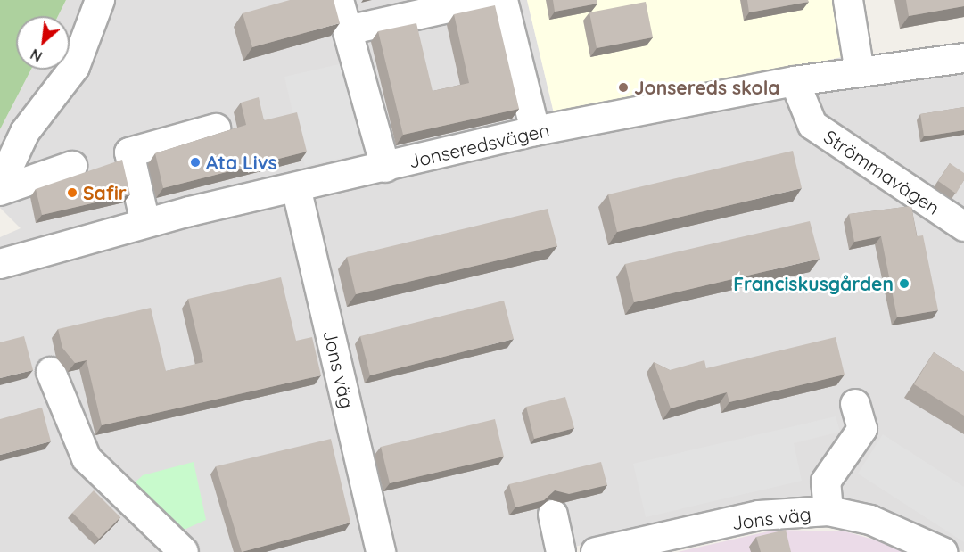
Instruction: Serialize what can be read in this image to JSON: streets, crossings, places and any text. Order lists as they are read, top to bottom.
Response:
{
  "streets": {
    "street": ["Jonseredsvägen", "Strömmavägen", "Jons väg"]
  },
  "crossings": [
    ["Jonseredsvägen", "Strömmavägen"],
    ["Jonseredsvägen", "Jons väg"]
  ],
  "places": [
    "Jonsereds skola",
    "Ata Livs",
    "Safir",
    "Franciskusgården"
  ],
  "north": "bottom left"
}
